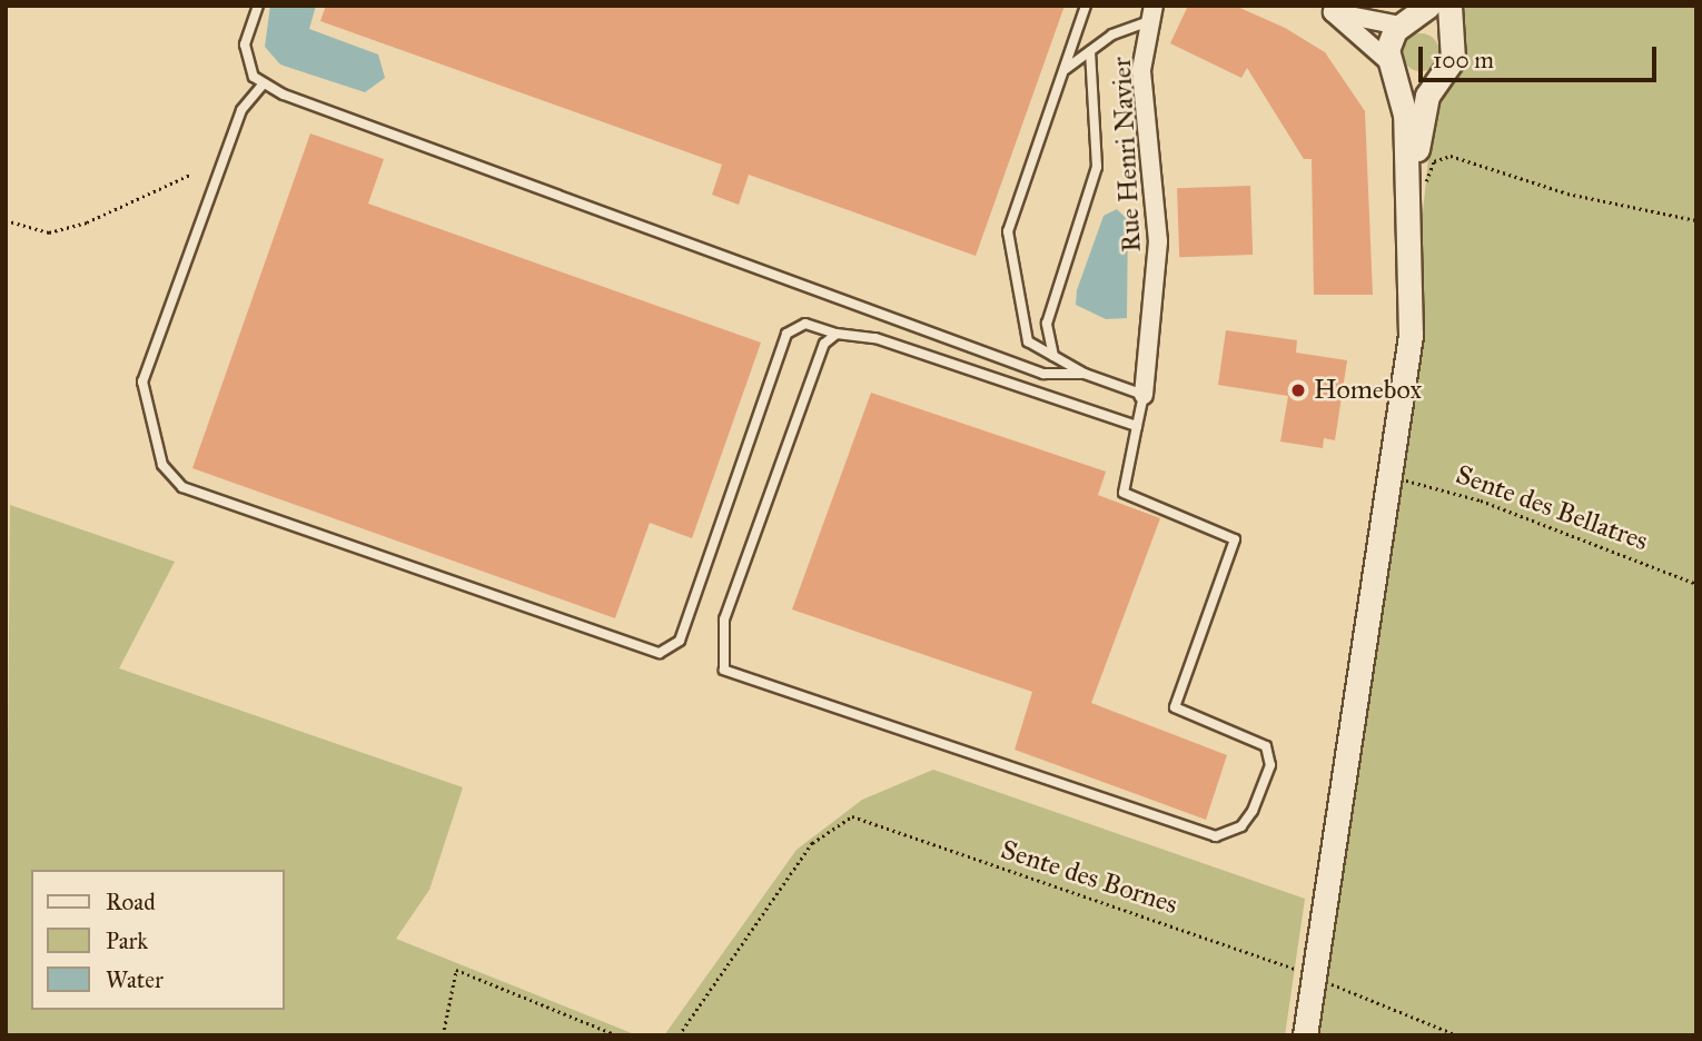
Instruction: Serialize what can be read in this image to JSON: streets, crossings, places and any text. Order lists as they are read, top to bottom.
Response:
{
  "streets": {
    "street": ["Rue Henri Navier"],
    "path": ["Sente des Bellatres", "Sente des Bornes"]
  },
  "places": ["Homebox"],
  "legend": ["Road", "Park", "Water"],
  "scale_bar": "100 m"
}
